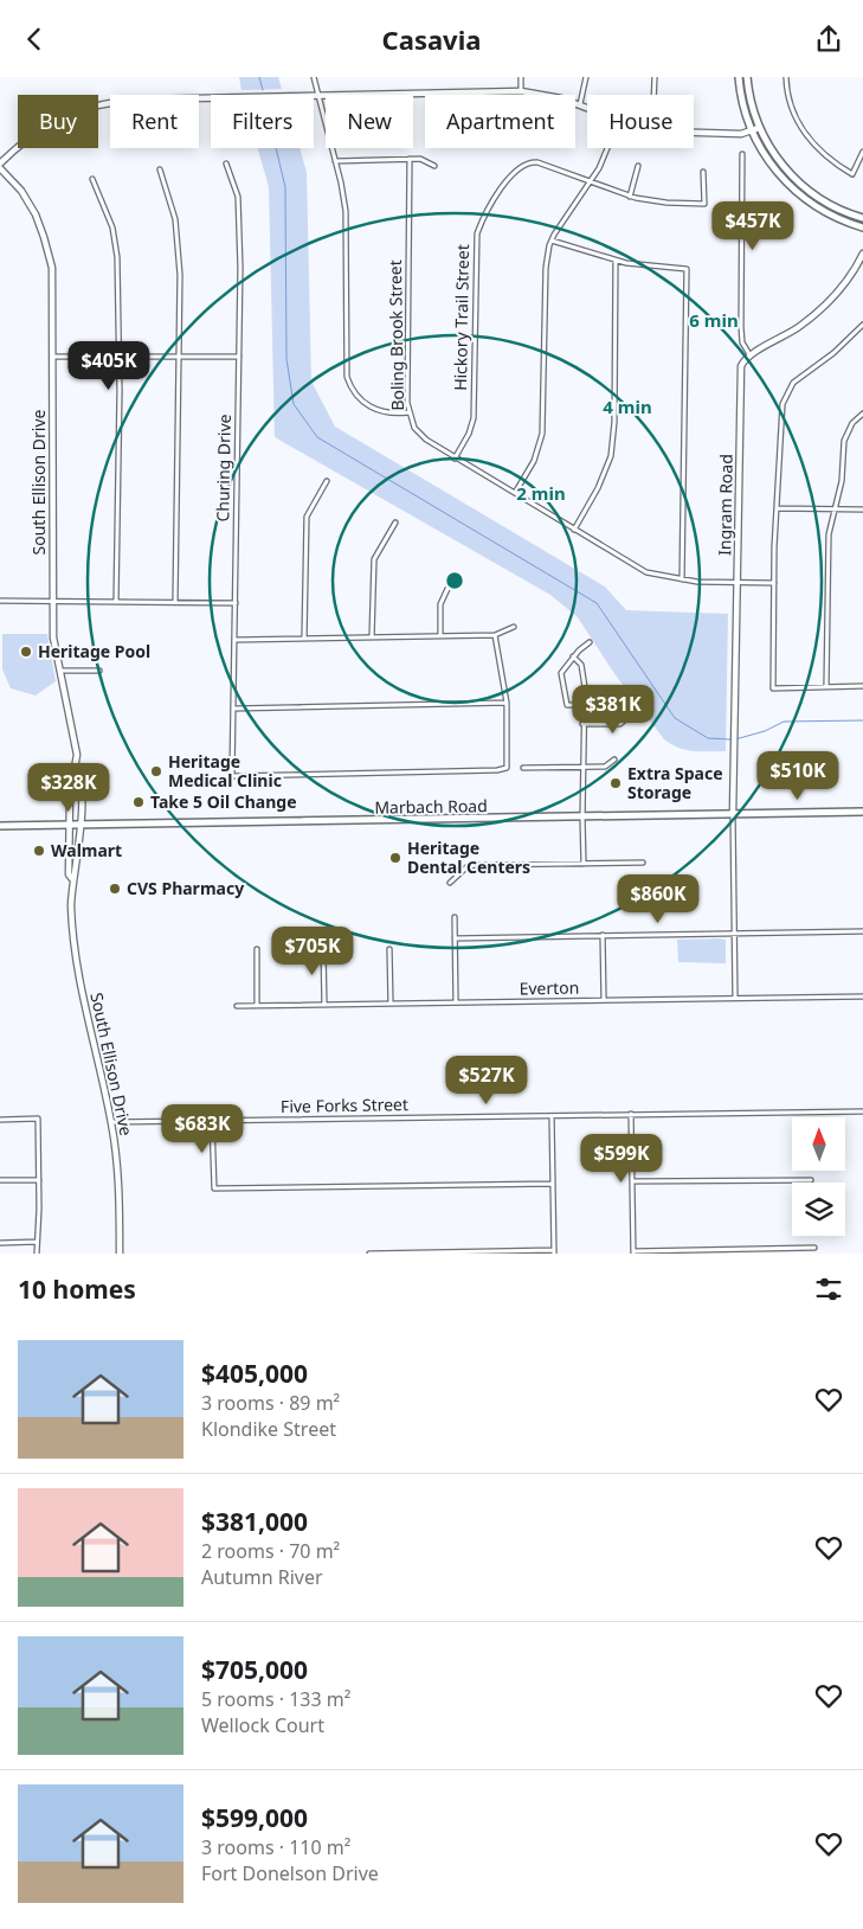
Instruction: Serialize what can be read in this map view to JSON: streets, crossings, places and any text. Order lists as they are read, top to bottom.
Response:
{
  "streets": {
    "main road": ["Marbach Road"],
    "street": [
      "Hickory Trail Street",
      "Boling Brook Street",
      "Churing Drive",
      "South Ellison Drive",
      "Ingram Road",
      "Everton",
      "Five Forks Street"
    ]
  },
  "crossings": [
    ["Hickory Trail Street", "Boling Brook Street"],
    ["Boling Brook Street", "Ingram Road"],
    ["South Ellison Drive", "Marbach Road"],
    ["South Ellison Drive", "Five Forks Street"],
    ["Ingram Road", "Marbach Road"]
  ],
  "places": [
    "Heritage Pool",
    "Heritage Medical Clinic",
    "Extra Space Storage",
    "Take 5 Oil Change",
    "Walmart",
    "Heritage Dental Centers",
    "CVS Pharmacy"
  ],
  "north": "top",
  "page": {
    "header": "Casavia",
    "chip": [
      "Buy",
      "Rent",
      "Filters",
      "New",
      "Apartment",
      "House"
    ],
    "price": [
      "$457K",
      "$405K",
      "$381K",
      "$510K",
      "$328K",
      "$860K",
      "$705K",
      "$527K",
      "$683K",
      "$599K"
    ],
    "heading": "10 homes",
    "list": [
      {
        "name": "$405,000",
        "note": "3 rooms · 89 m² · Klondike Street"
      },
      {
        "name": "$381,000",
        "note": "2 rooms · 70 m² · Autumn River"
      },
      {
        "name": "$705,000",
        "note": "5 rooms · 133 m² · Wellock Court"
      },
      {
        "name": "$599,000",
        "note": "3 rooms · 110 m² · Fort Donelson Drive"
      }
    ]
  },
  "rings": ["6 min", "4 min", "2 min"]
}
